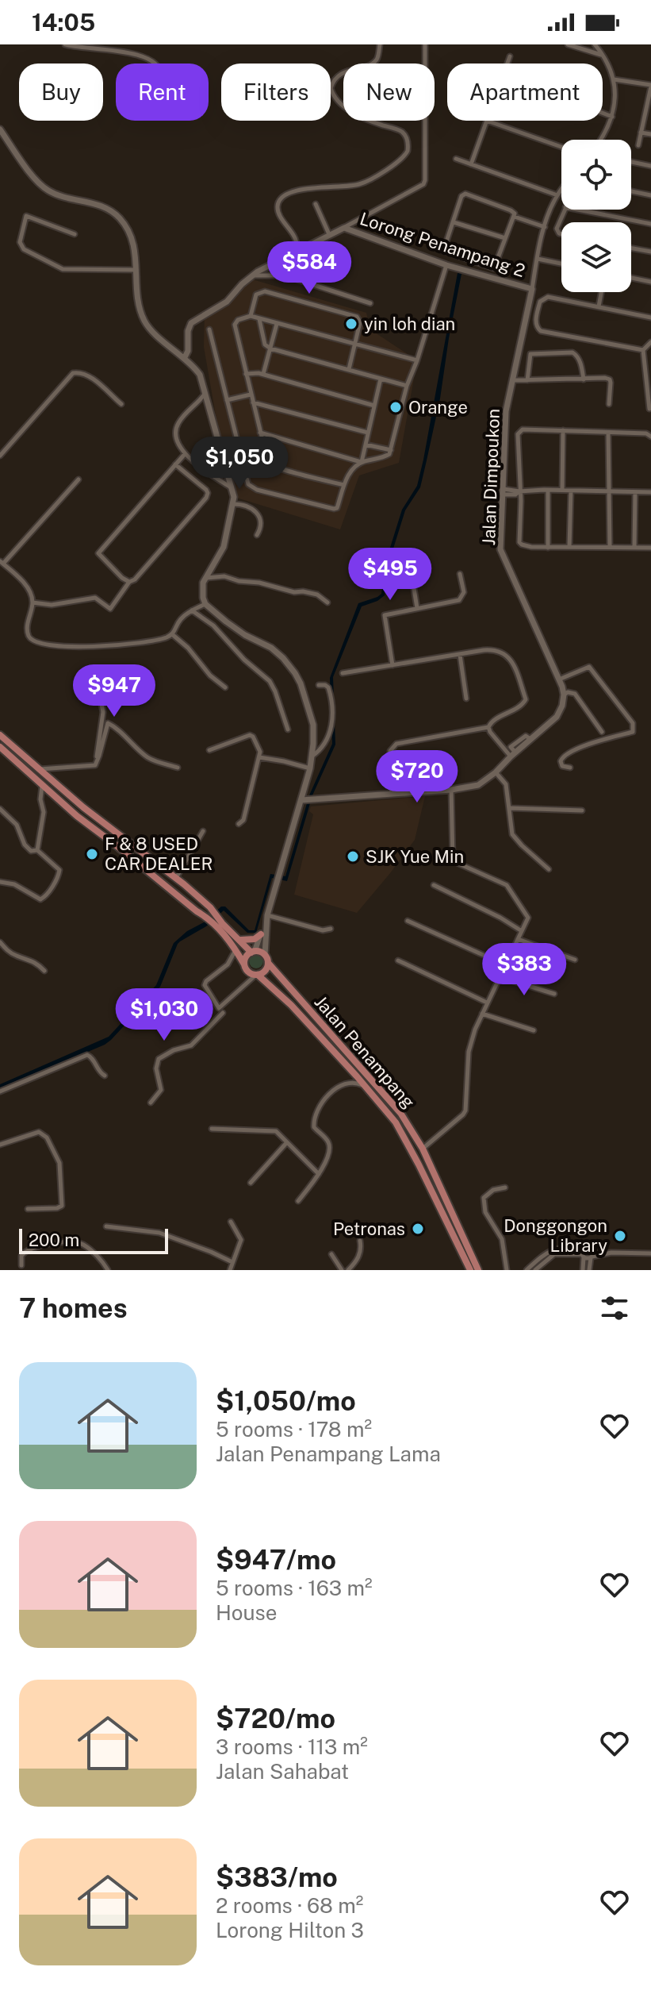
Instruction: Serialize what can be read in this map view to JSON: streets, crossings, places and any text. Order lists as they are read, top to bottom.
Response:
{
  "streets": {
    "main road": ["Jalan Penampang"],
    "street": ["Lorong Penampang 2", "Jalan Dimpoukon"]
  },
  "crossings": [
    ["Lorong Penampang 2", "Jalan Dimpoukon"]
  ],
  "places": [
    "yin loh dian",
    "Orange",
    "F & 8 USED CAR DEALER",
    "SJK Yue Min",
    "Petronas",
    "Donggongon Library"
  ],
  "scale_bar": "200 m",
  "page": {
    "status": "14:05",
    "chip": [
      "Buy",
      "Rent",
      "Filters",
      "New",
      "Apartment"
    ],
    "price": [
      "$584",
      "$1,050",
      "$495",
      "$947",
      "$720",
      "$383",
      "$1,030"
    ],
    "scale": "200 m",
    "heading": "7 homes",
    "list": [
      {
        "name": "$1,050/mo",
        "note": "5 rooms · 178 m² · Jalan Penampang Lama"
      },
      {
        "name": "$947/mo",
        "note": "5 rooms · 163 m² · House"
      },
      {
        "name": "$720/mo",
        "note": "3 rooms · 113 m² · Jalan Sahabat"
      },
      {
        "name": "$383/mo",
        "note": "2 rooms · 68 m² · Lorong Hilton 3"
      }
    ]
  }
}
